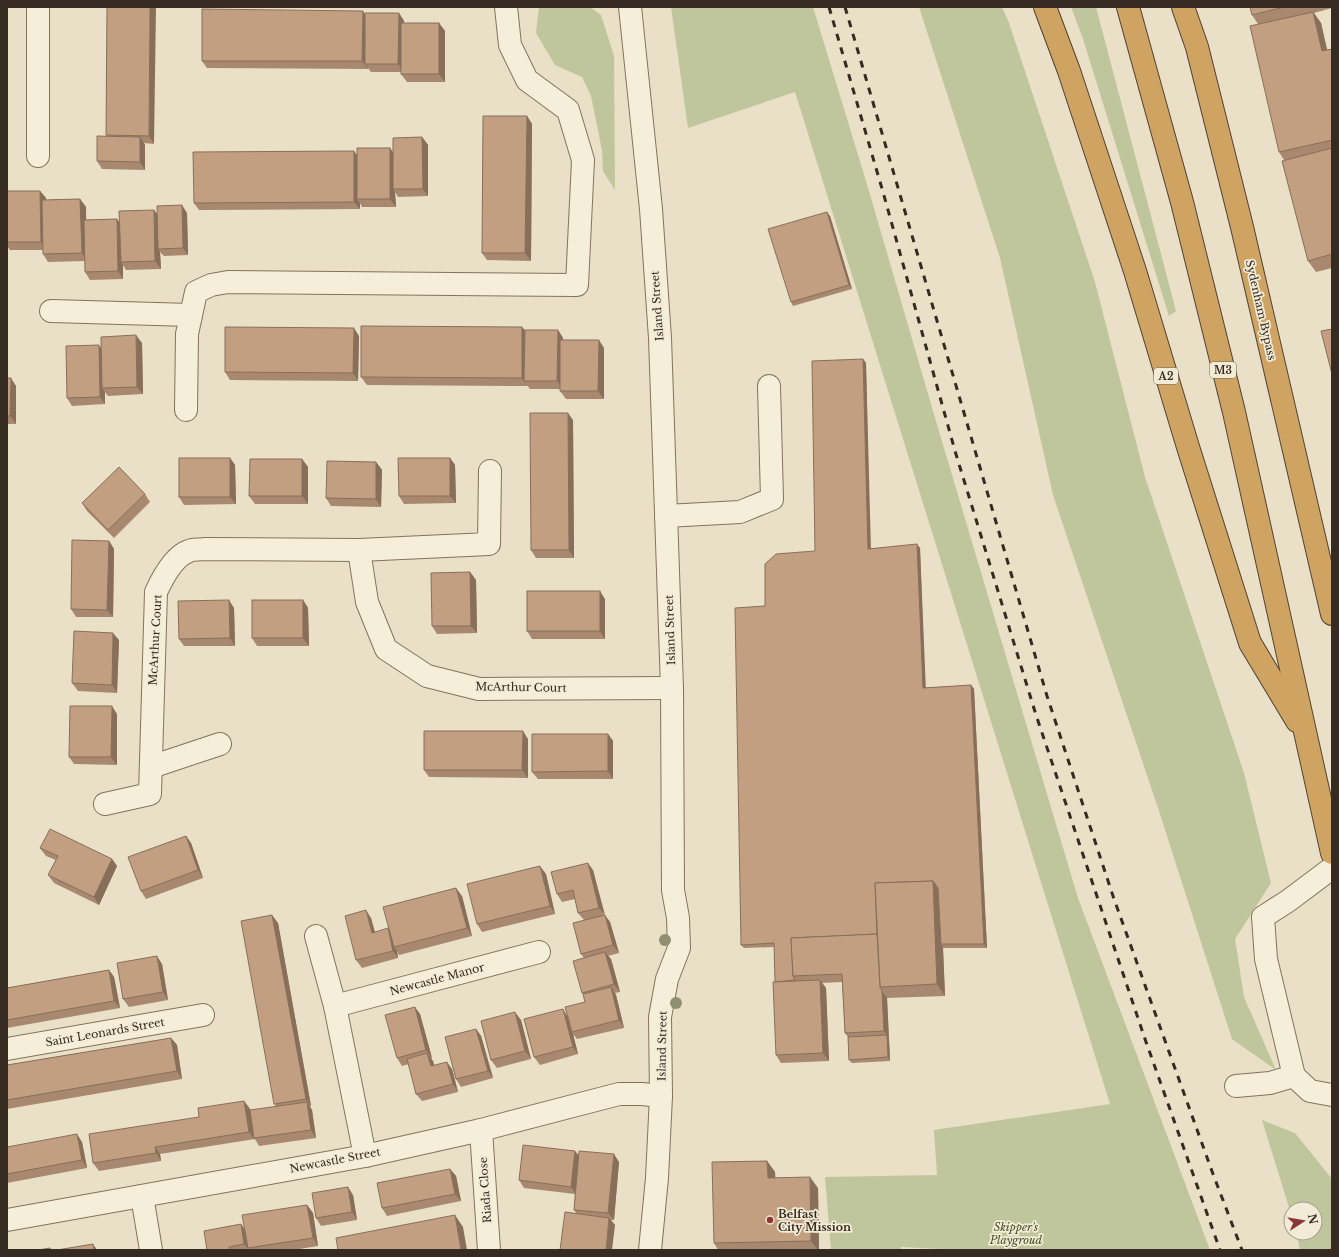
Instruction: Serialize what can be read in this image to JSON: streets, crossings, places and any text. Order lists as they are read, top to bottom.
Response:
{
  "streets": {
    "highway": ["Sydenham Bypass", "M3", "A2"],
    "street": [
      "Island Street",
      "McArthur Court",
      "Newcastle Manor",
      "Saint Leonards Street",
      "Newcastle Street",
      "Riada Close"
    ]
  },
  "crossings": [
    ["Island Street", "McArthur Court"],
    ["Island Street", "Newcastle Street"],
    ["M3", "A2"],
    ["Newcastle Street", "Riada Close"]
  ],
  "parks": ["Skipper's Playgroud"],
  "places": ["Belfast City Mission"],
  "north": "right"
}
